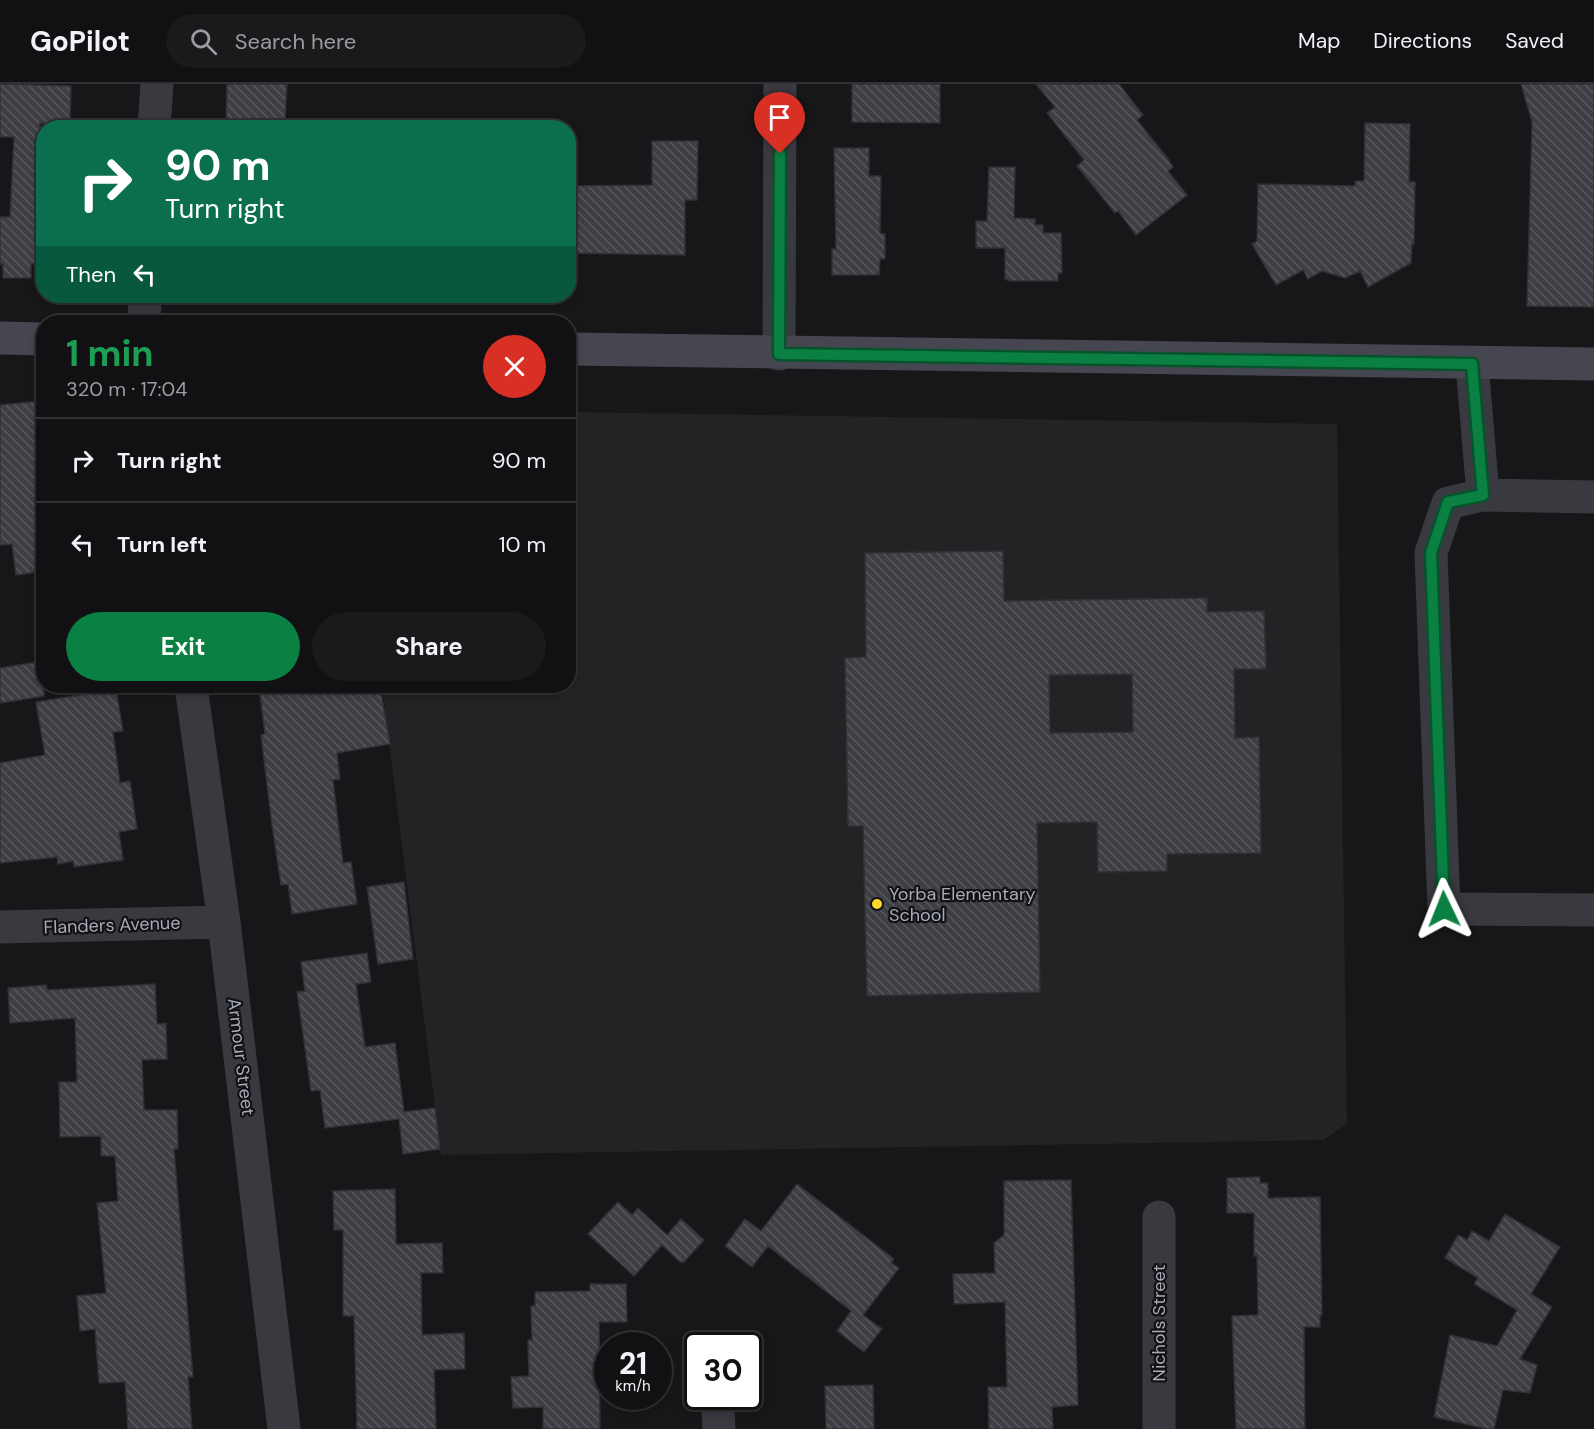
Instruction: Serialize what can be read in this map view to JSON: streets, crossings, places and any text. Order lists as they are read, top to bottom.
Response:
{
  "streets": {
    "street": ["Flanders Avenue", "Armour Street", "Nichols Street"]
  },
  "crossings": [
    ["Flanders Avenue", "Armour Street"]
  ],
  "places": ["Yorba Elementary School"],
  "page": {
    "header": "GoPilot",
    "search": "Search here",
    "nav": ["Map", "Directions", "Saved"],
    "turn": ["90 m", "Turn right"],
    "then": "Then",
    "heading": ["1 min", "320 m · 17:04"],
    "list": [
      {
        "name": "Turn right",
        "value": "90 m"
      },
      {
        "name": "Turn left",
        "value": "10 m"
      }
    ],
    "buttons": ["Exit", "Share"],
    "speed": "21 km/h",
    "limit": "30"
  }
}
